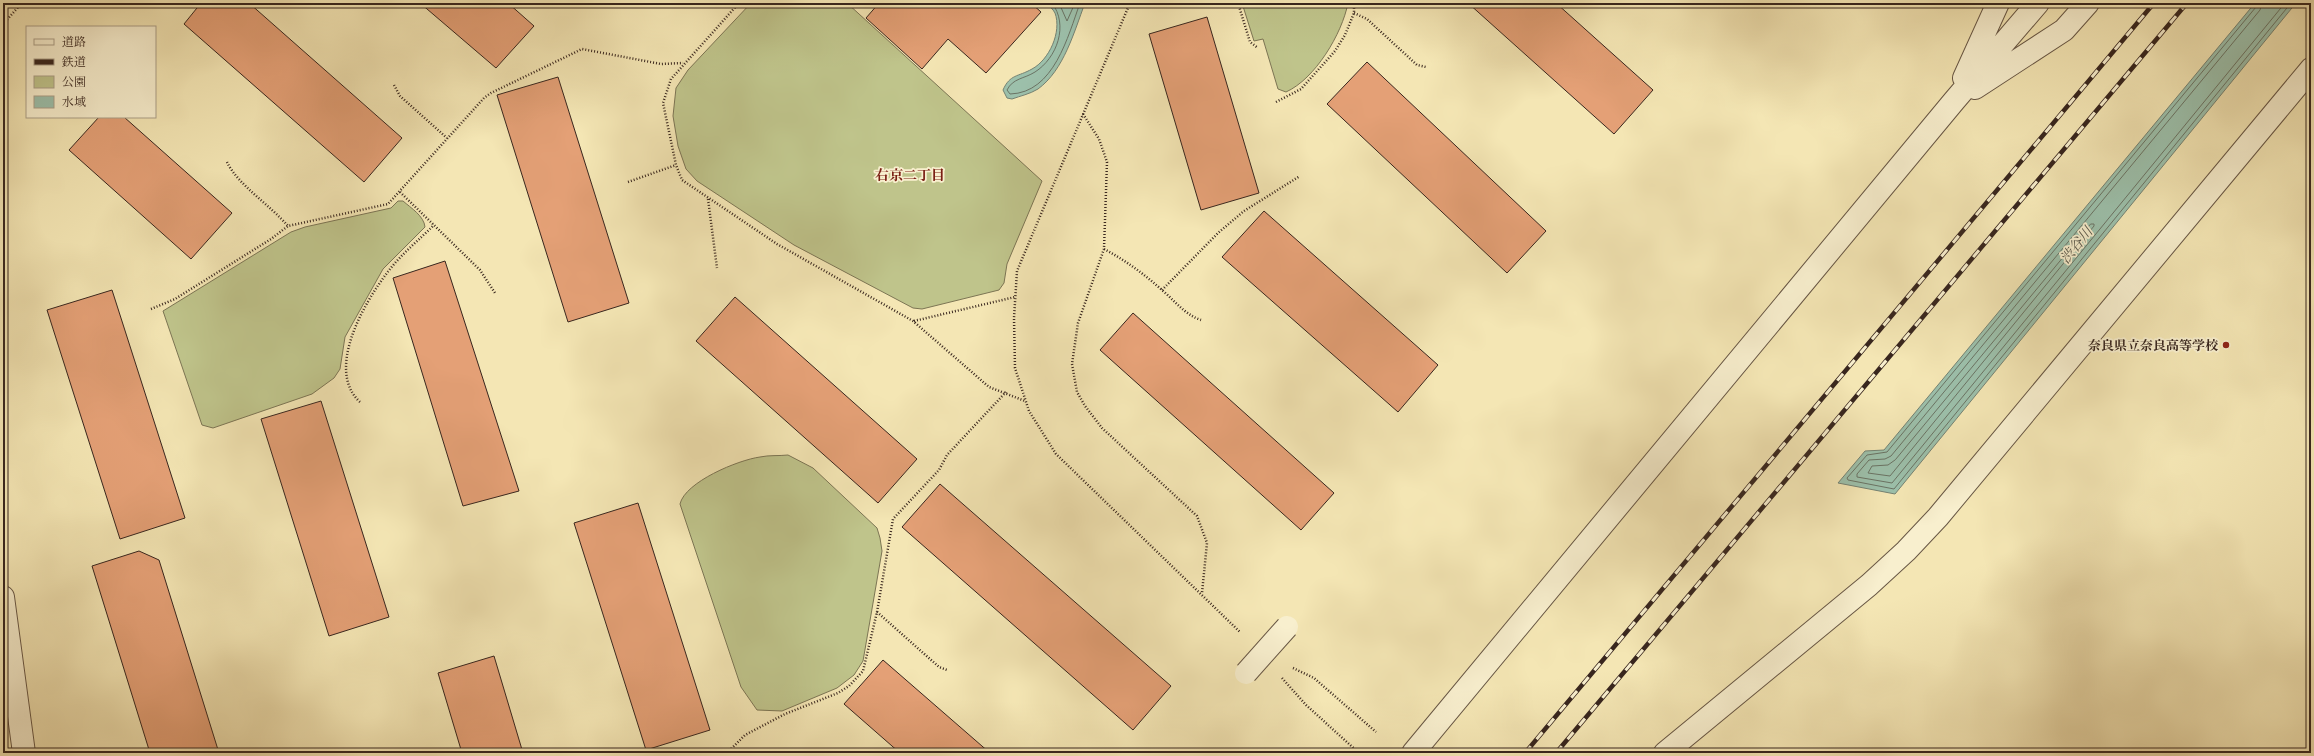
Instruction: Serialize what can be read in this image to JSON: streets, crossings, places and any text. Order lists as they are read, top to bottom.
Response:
{
  "districts": ["右京二丁目"],
  "water": ["渋谷川"],
  "places": ["奈良県立奈良高等学校"],
  "legend": [
    "道路",
    "鉄道",
    "公園",
    "水域"
  ]
}
